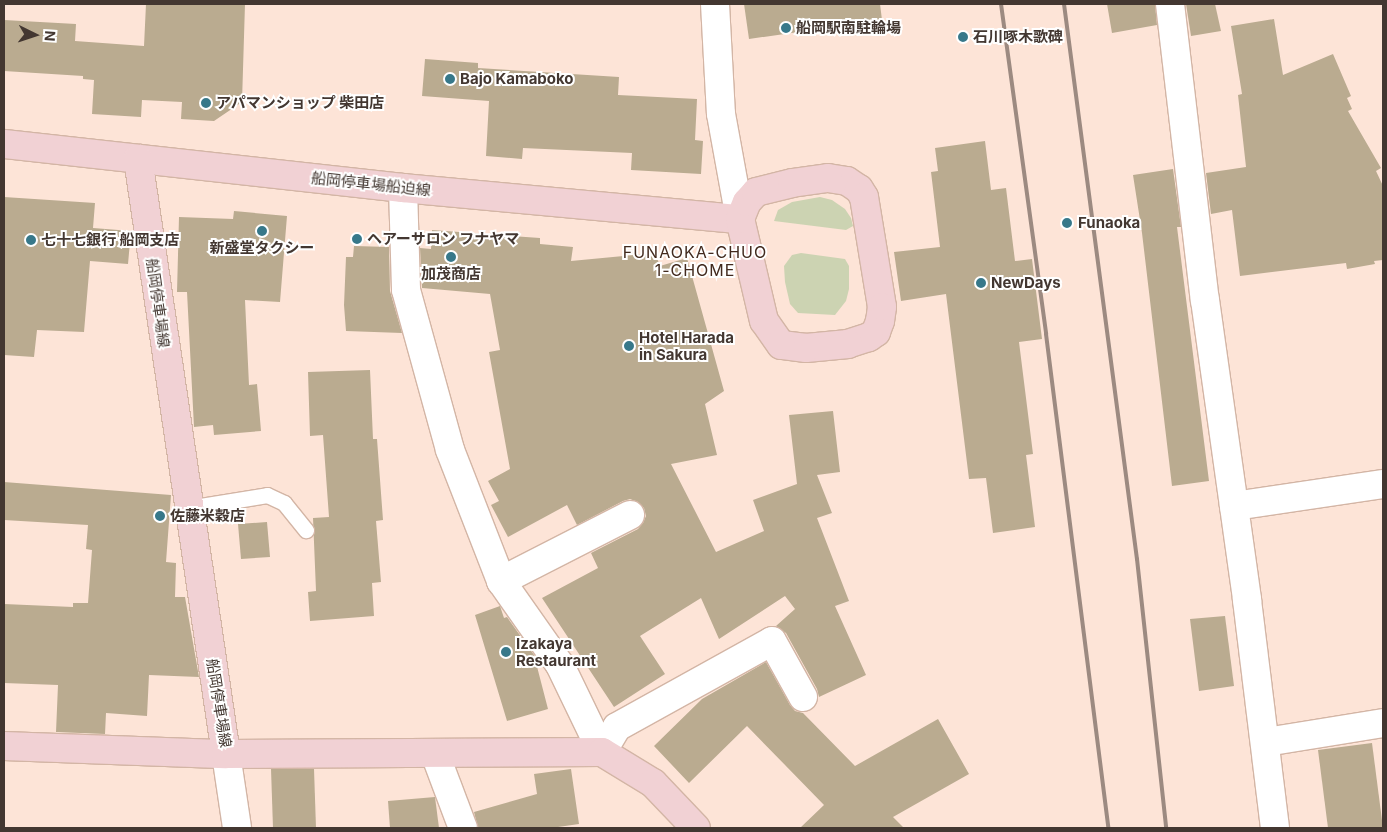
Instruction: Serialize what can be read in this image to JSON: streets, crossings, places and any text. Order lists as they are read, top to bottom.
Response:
{
  "streets": {
    "street": ["船岡停車場船迫線", "船岡停車場線"]
  },
  "crossings": [
    ["船岡停車場船迫線", "船岡停車場線"]
  ],
  "districts": ["FUNAOKA-CHUO 1-CHOME"],
  "places": [
    "船岡駅南駐輪場",
    "石川啄木歌碑",
    "Bajo Kamaboko",
    "アパマンショップ 柴田店",
    "Funaoka",
    "新盛堂タクシー",
    "ヘアーサロン フナヤマ",
    "七十七銀行 船岡支店",
    "加茂商店",
    "NewDays",
    "Hotel Harada in Sakura",
    "佐藤米穀店",
    "Izakaya Restaurant"
  ],
  "north": "right"
}
